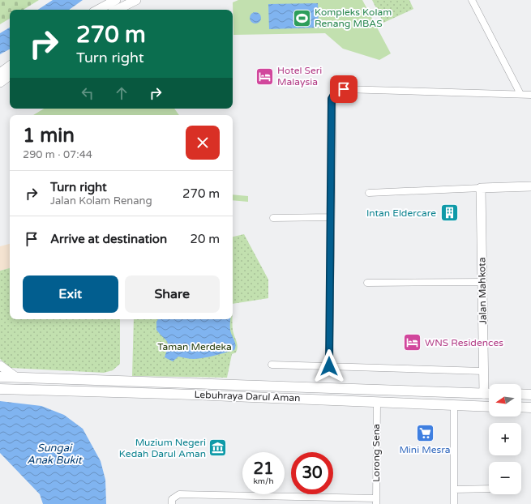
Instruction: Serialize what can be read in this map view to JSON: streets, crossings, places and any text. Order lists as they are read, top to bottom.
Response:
{
  "streets": {
    "main road": ["Lebuhraya Darul Aman"],
    "street": ["Jalan Mahkota", "Lorong Sena"]
  },
  "crossings": [
    ["Jalan Mahkota", "Lebuhraya Darul Aman"],
    ["Lebuhraya Darul Aman", "Lorong Sena"]
  ],
  "water": ["Sungai Anak Bukit"],
  "parks": ["Taman Merdeka"],
  "places": {
    "sports": ["Kompleks Kolam Renang MBAS"],
    "hotel": ["Hotel Seri Malaysia", "WNS Residences"],
    "building": ["Intan Eldercare"],
    "supermarket": ["Mini Mesra"],
    "museum": ["Muzium Negeri Kedah Darul Aman"]
  },
  "north": "left",
  "page": {
    "turn": ["270 m", "Turn right"],
    "heading": ["1 min", "290 m · 07:44"],
    "list": [
      {
        "name": "Turn right",
        "note": "Jalan Kolam Renang",
        "value": "270 m"
      },
      {
        "name": "Arrive at destination",
        "value": "20 m"
      }
    ],
    "buttons": ["Exit", "Share"],
    "map_buttons": ["+", "−"],
    "speed": "21 km/h",
    "limit": "30"
  }
}
